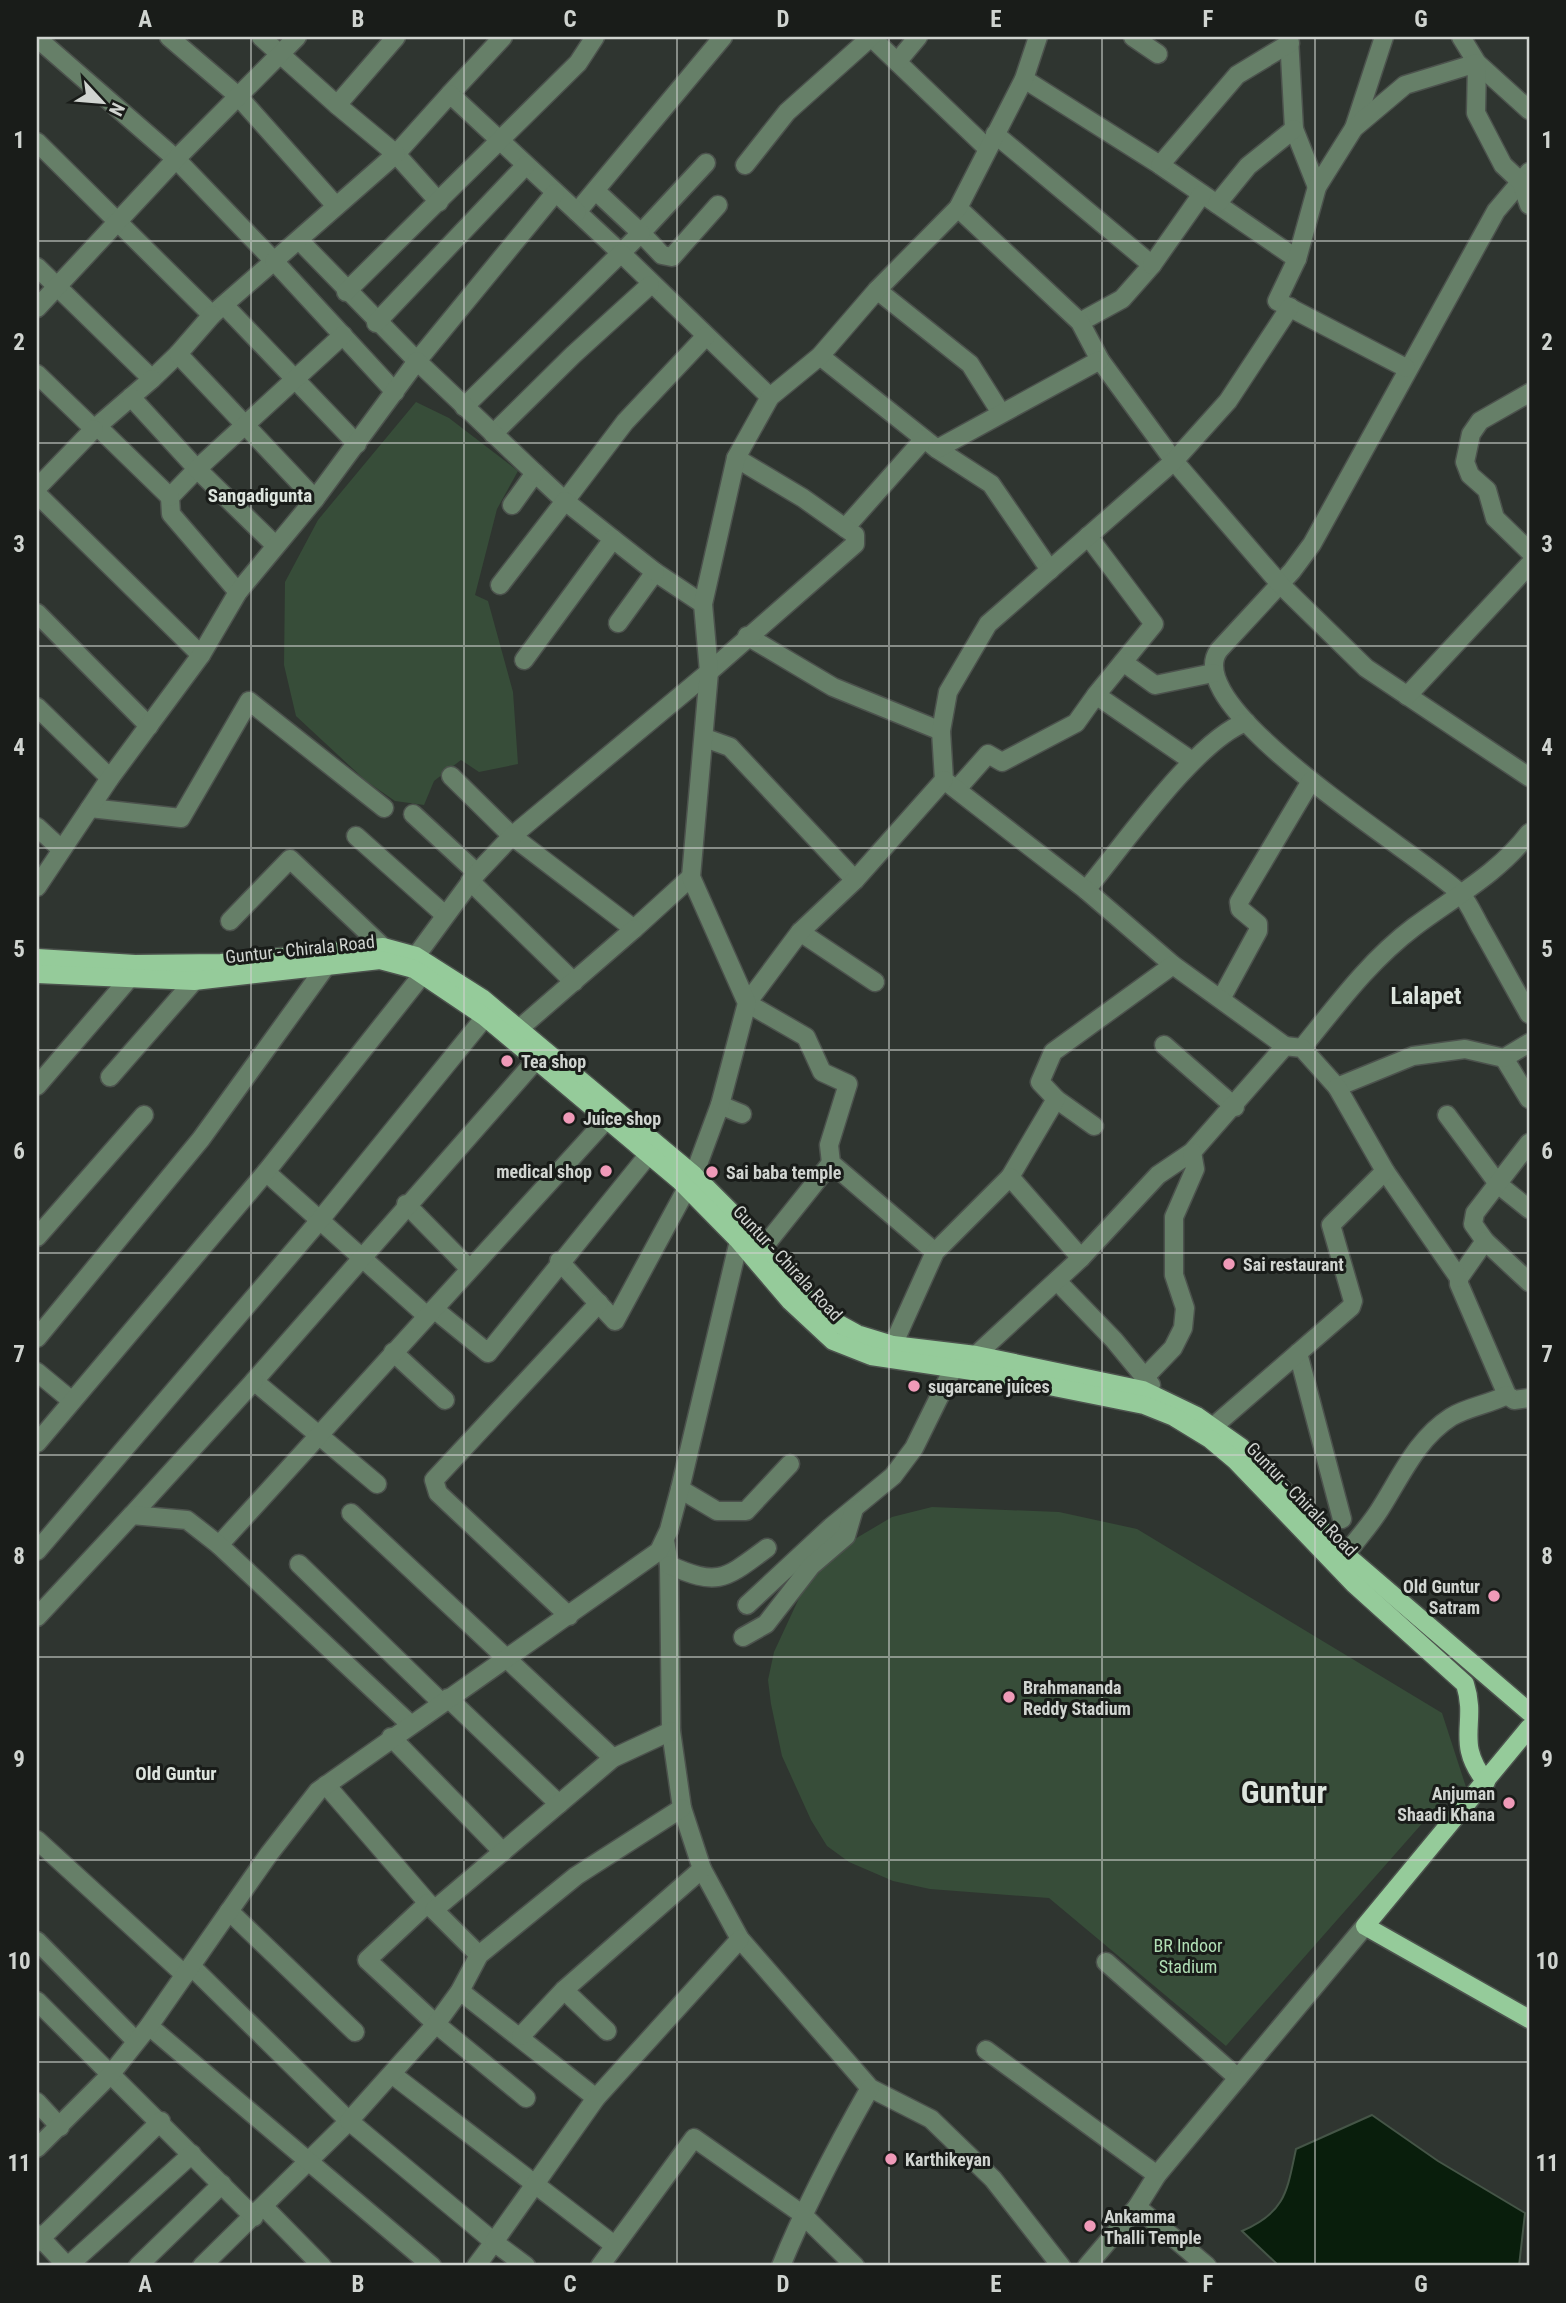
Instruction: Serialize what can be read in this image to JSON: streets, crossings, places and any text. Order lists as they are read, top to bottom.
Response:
{
  "streets": {
    "main road": ["Guntur - Chirala Road"]
  },
  "districts": [
    "Sangadigunta",
    "Lalapet",
    "Old Guntur",
    "Guntur"
  ],
  "parks": ["BR Indoor Stadium"],
  "places": [
    "Tea shop",
    "Juice shop",
    "medical shop",
    "Sai baba temple",
    "Sai restaurant",
    "sugarcane juices",
    "Old Guntur Satram",
    "Brahmananda Reddy Stadium",
    "Anjuman Shaadi Khana",
    "Karthikeyan",
    "Ankamma Thalli Temple"
  ],
  "north": "bottom right",
  "grid": {
    "columns": [
      "A",
      "B",
      "C",
      "D",
      "E",
      "F",
      "G"
    ],
    "rows": [
      "1",
      "2",
      "3",
      "4",
      "5",
      "6",
      "7",
      "8",
      "9",
      "10",
      "11"
    ]
  }
}
